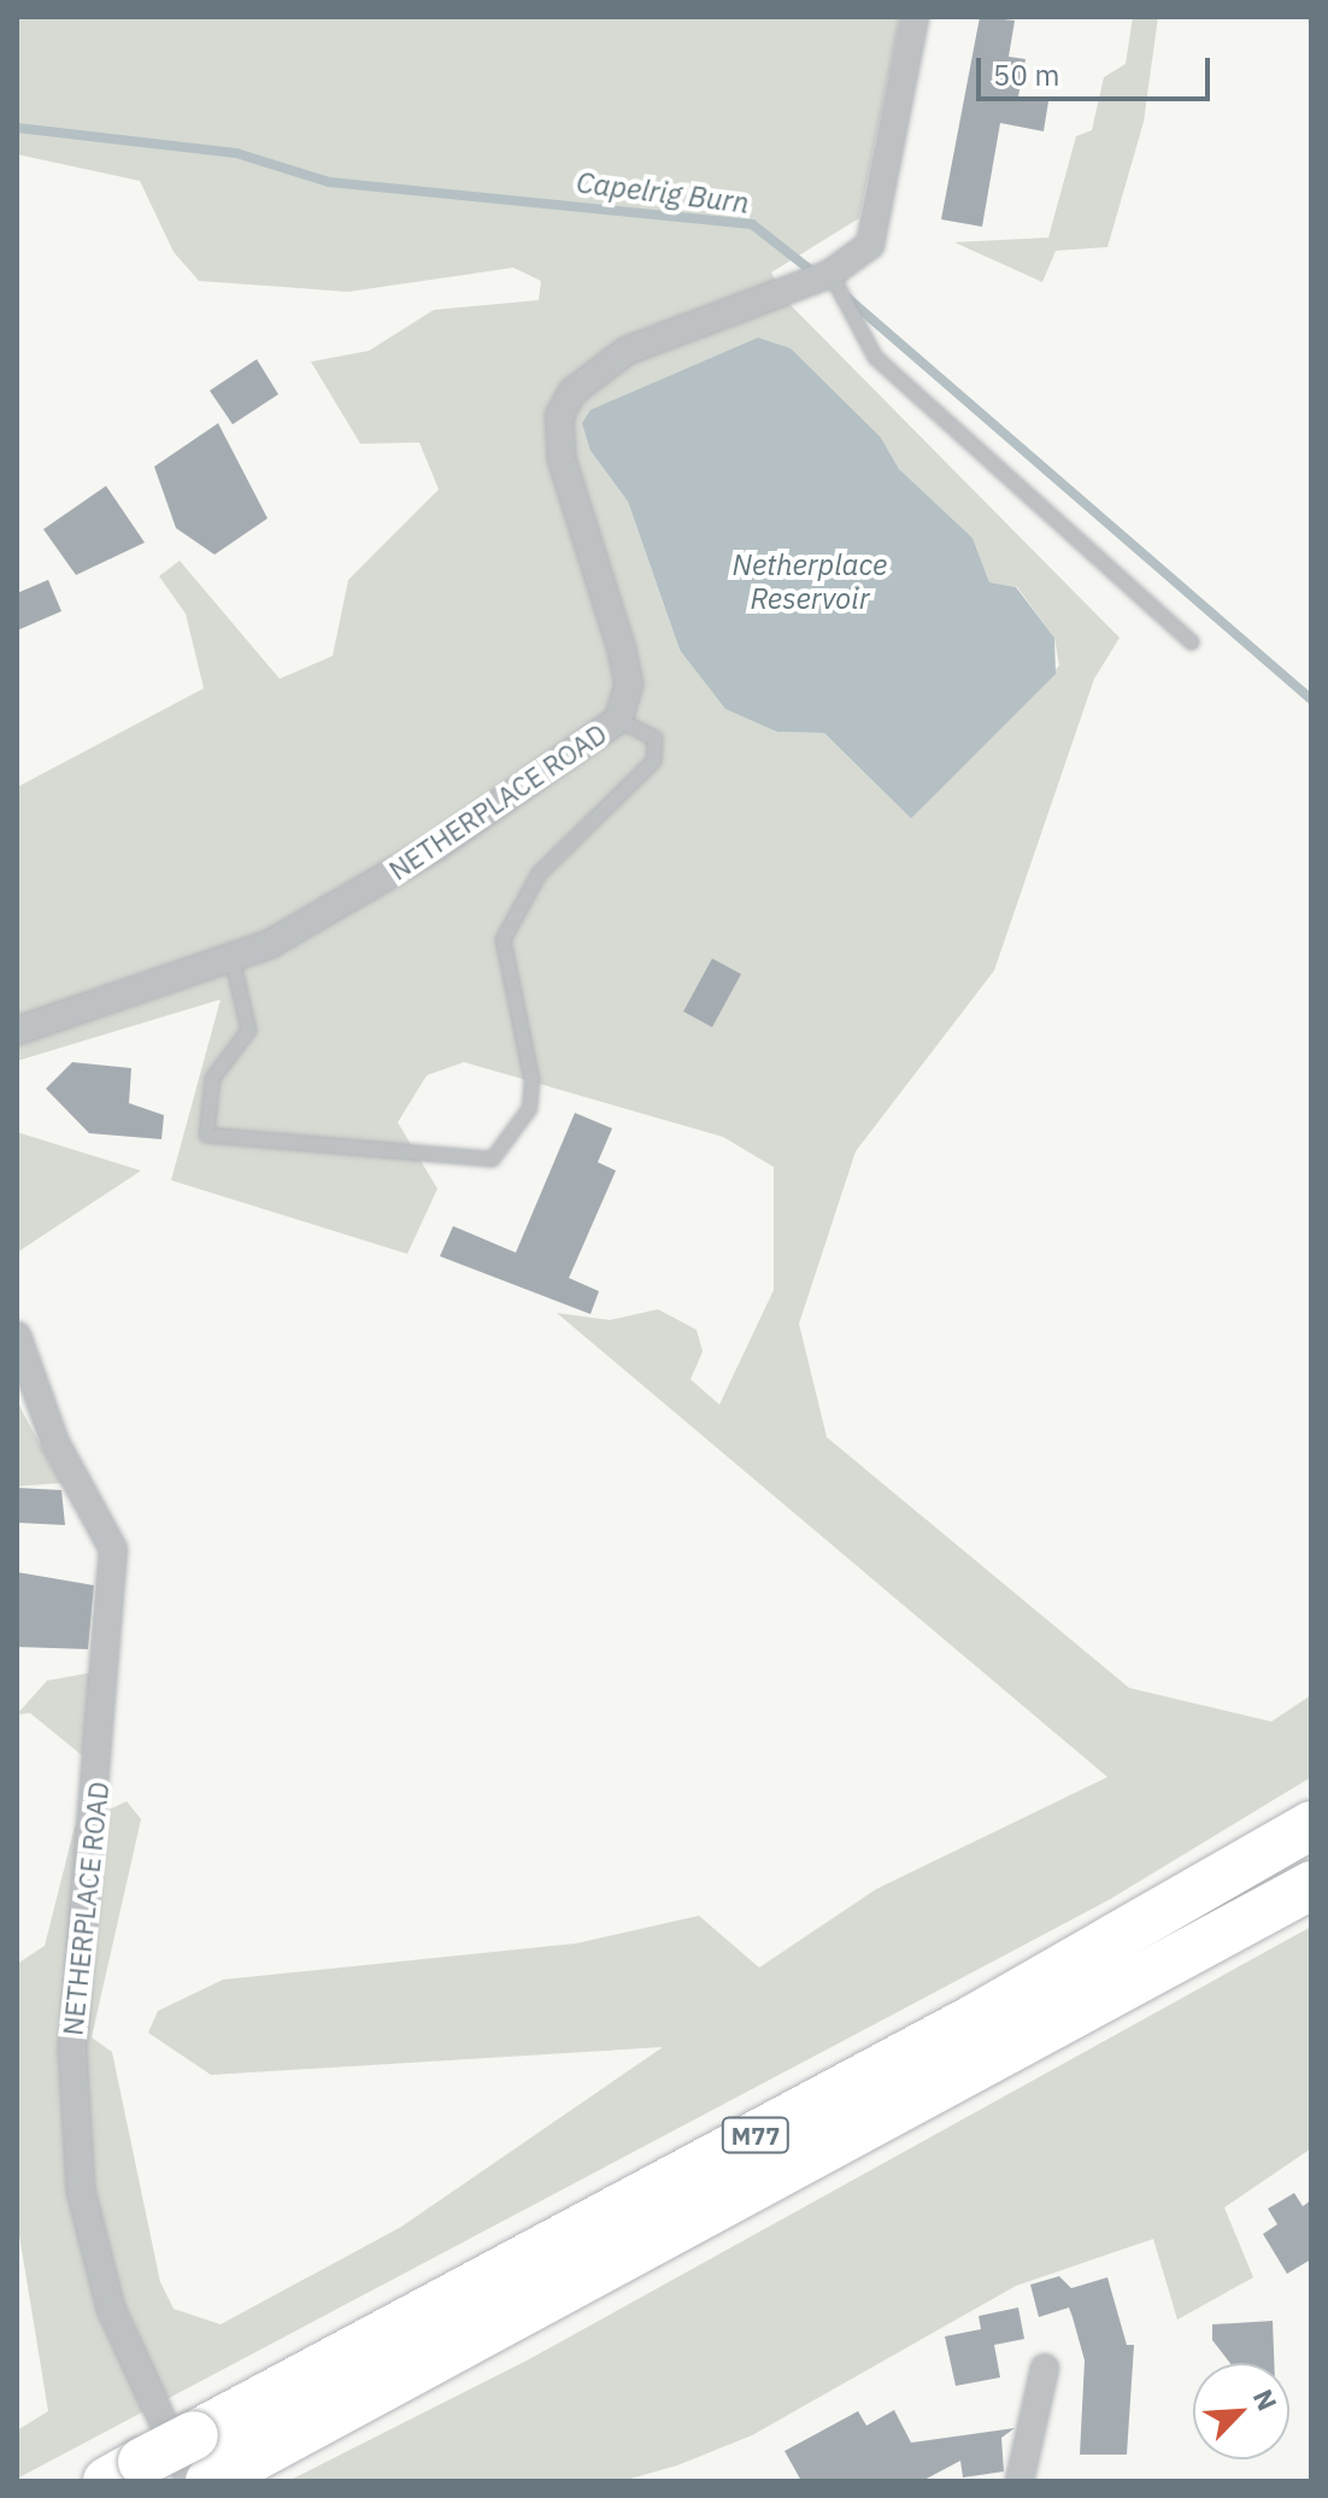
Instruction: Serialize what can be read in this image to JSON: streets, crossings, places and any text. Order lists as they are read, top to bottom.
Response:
{
  "streets": {
    "highway": ["M77"],
    "street": ["NETHERPLACE ROAD"]
  },
  "crossings": [
    ["NETHERPLACE ROAD", "M77"]
  ],
  "water": ["Capelrig Burn", "Netherplace Reservoir"],
  "scale_bar": "50 m",
  "north": "top right"
}
